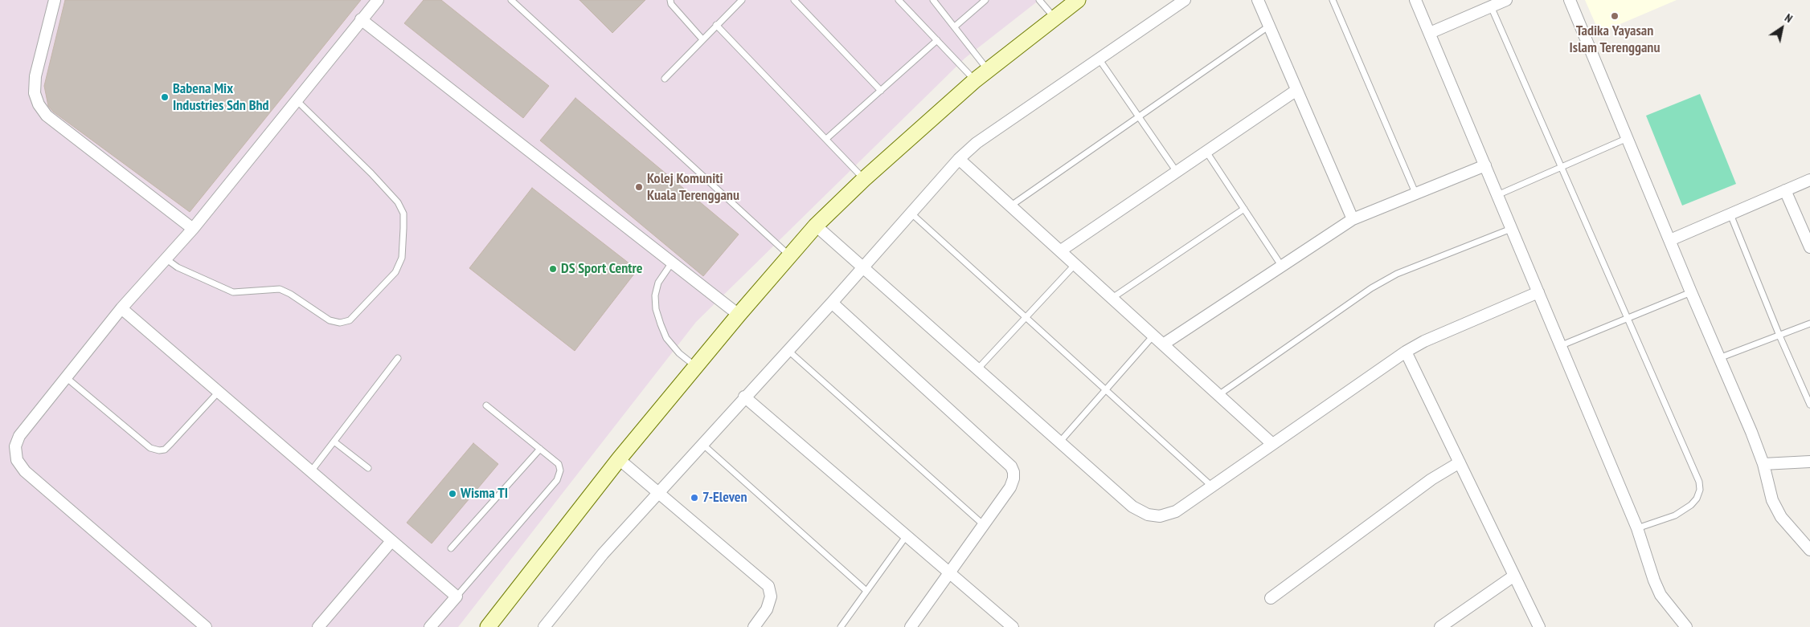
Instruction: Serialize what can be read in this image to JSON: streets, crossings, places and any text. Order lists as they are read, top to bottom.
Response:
{
  "places": [
    "Tadika Yayasan Islam Terengganu",
    "Babena Mix Industries Sdn Bhd",
    "Kolej Komuniti Kuala Terengganu",
    "DS Sport Centre",
    "Wisma TI",
    "7-Eleven"
  ],
  "north": "top right"
}
